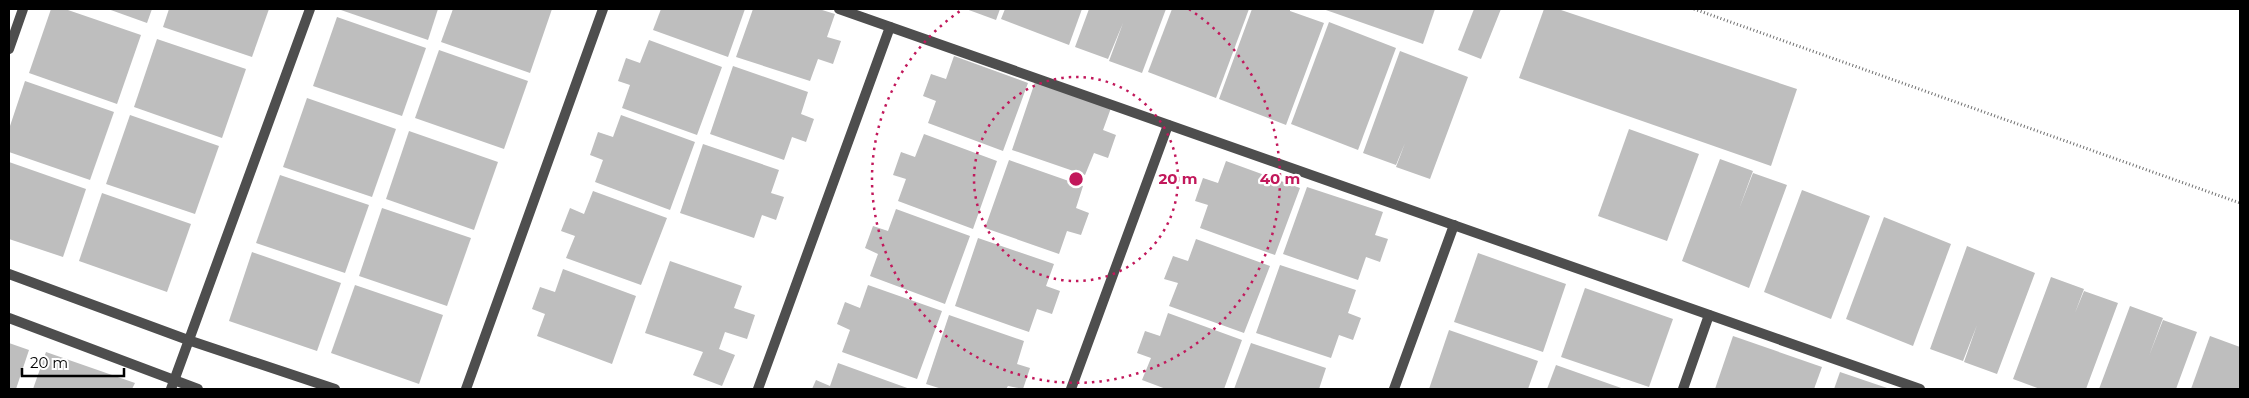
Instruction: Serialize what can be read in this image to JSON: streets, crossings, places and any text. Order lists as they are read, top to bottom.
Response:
{
  "scale_bar": "20 m",
  "rings": ["20 m", "40 m"]
}
